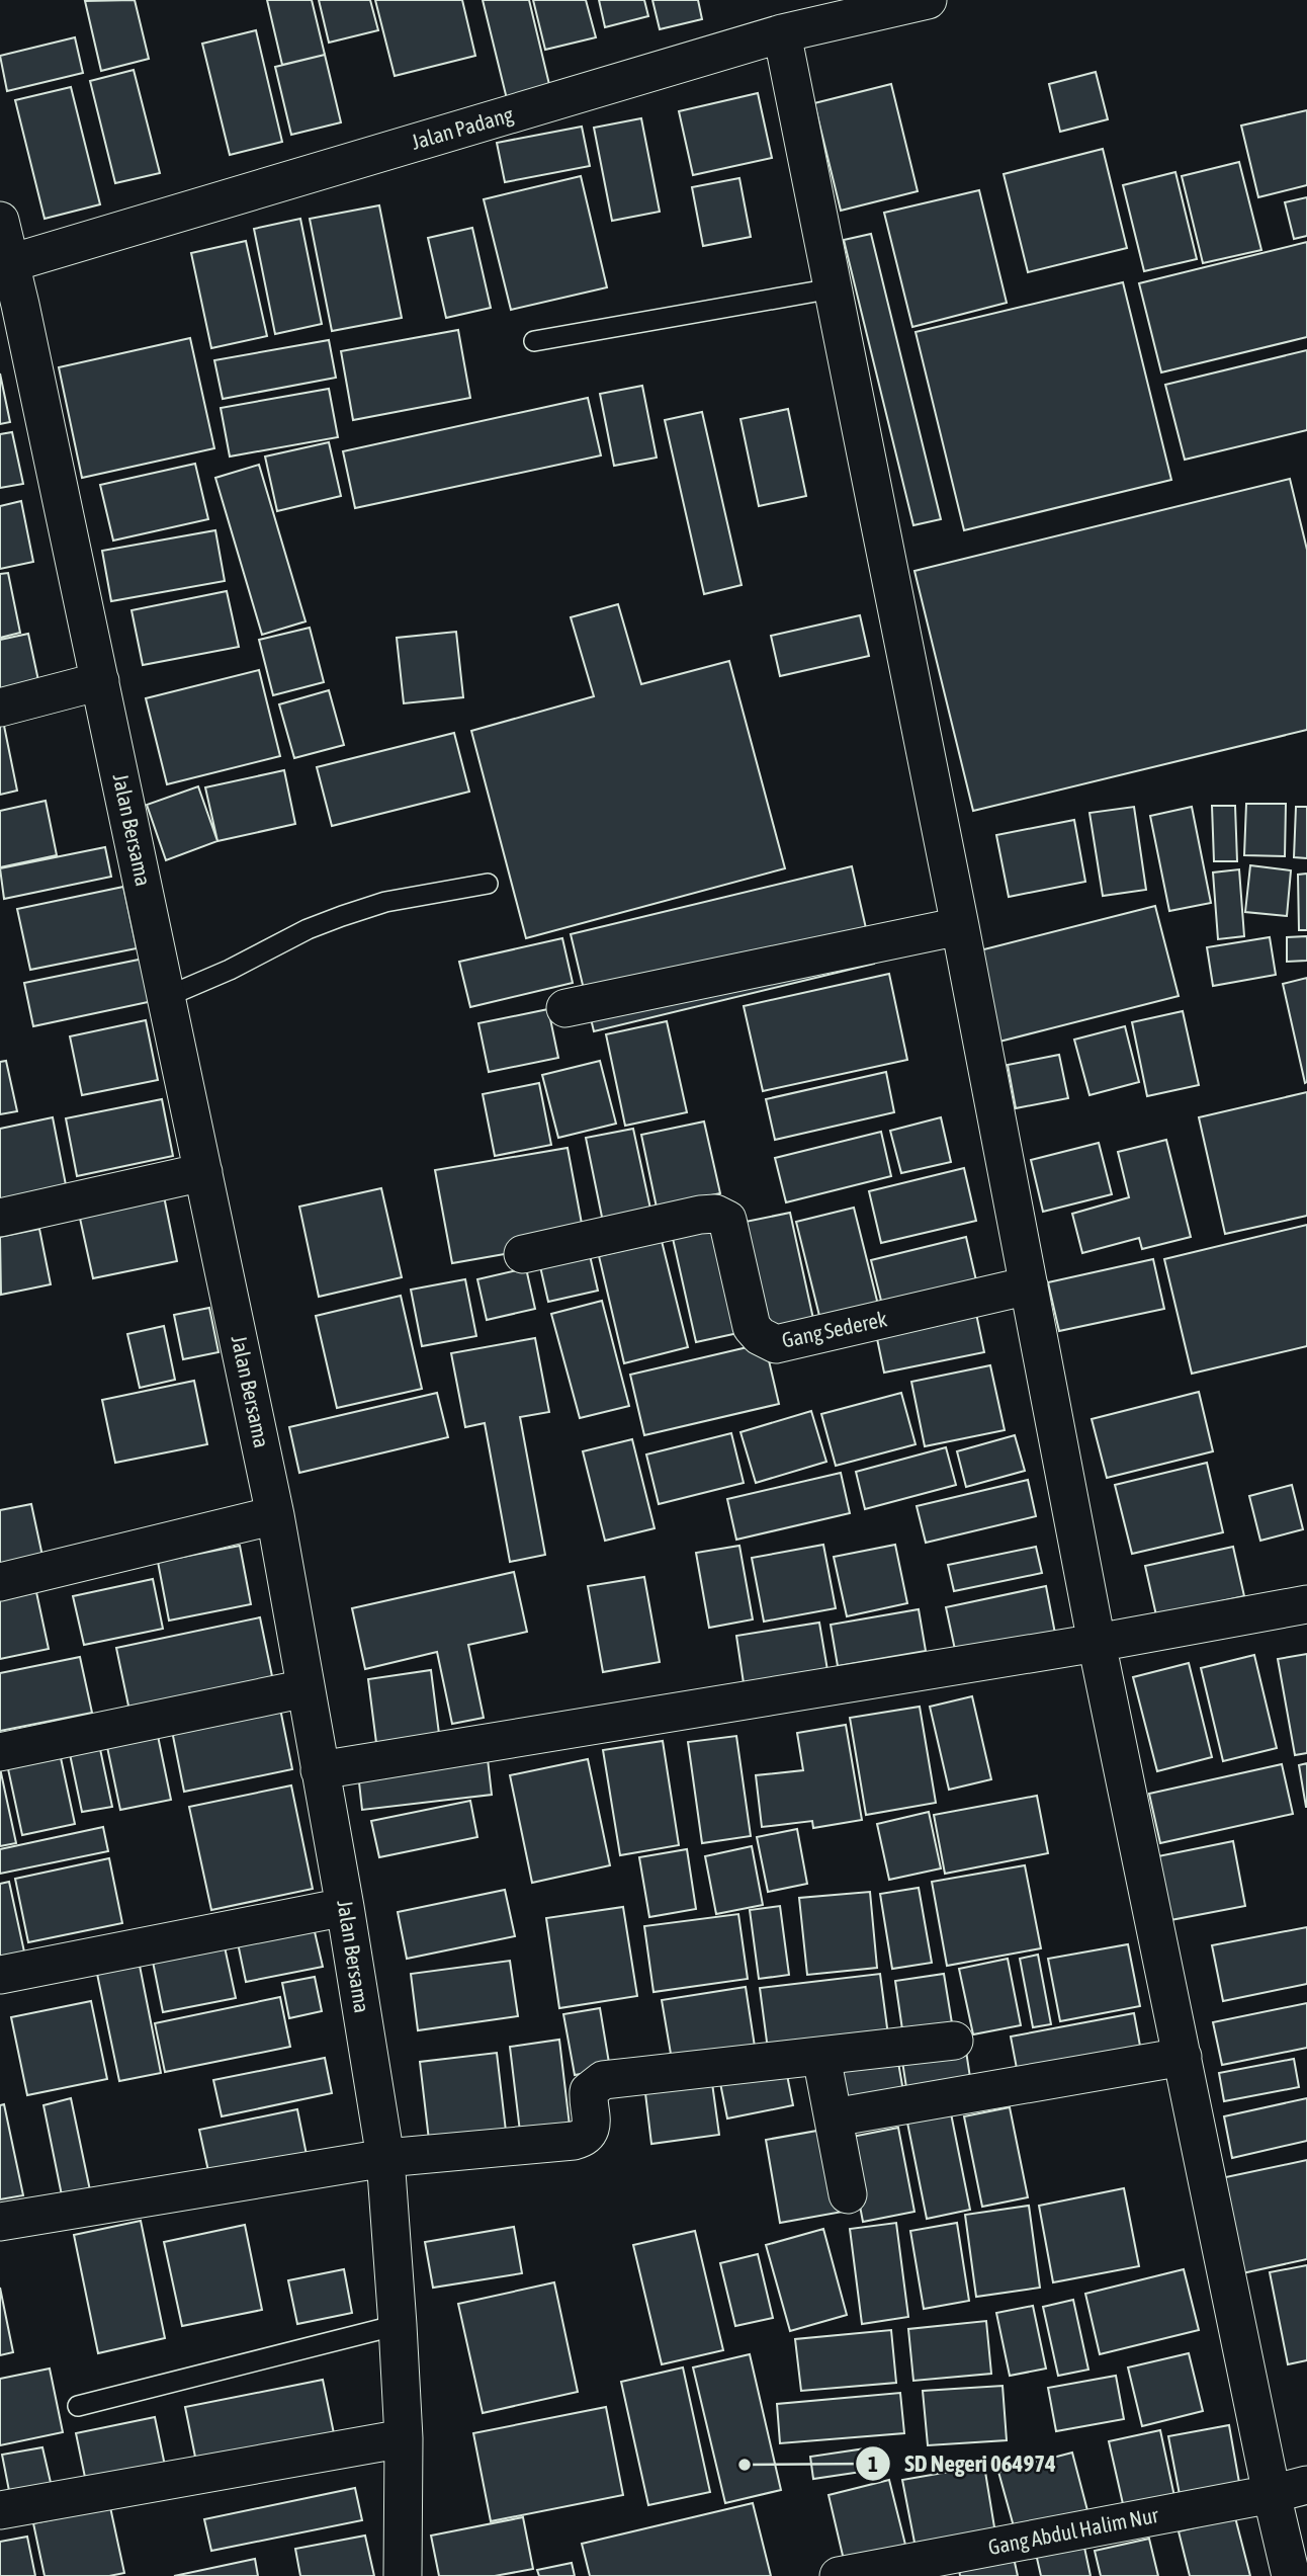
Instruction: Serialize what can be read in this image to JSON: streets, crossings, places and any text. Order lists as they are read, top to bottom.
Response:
{
  "streets": {
    "street": [
      "Jalan Padang",
      "Jalan Bersama",
      "Gang Sederek",
      "Gang Abdul Halim Nur"
    ]
  },
  "crossings": [
    ["Jalan Padang", "Jalan Bersama"]
  ],
  "places": ["SD Negeri 064974"]
}
